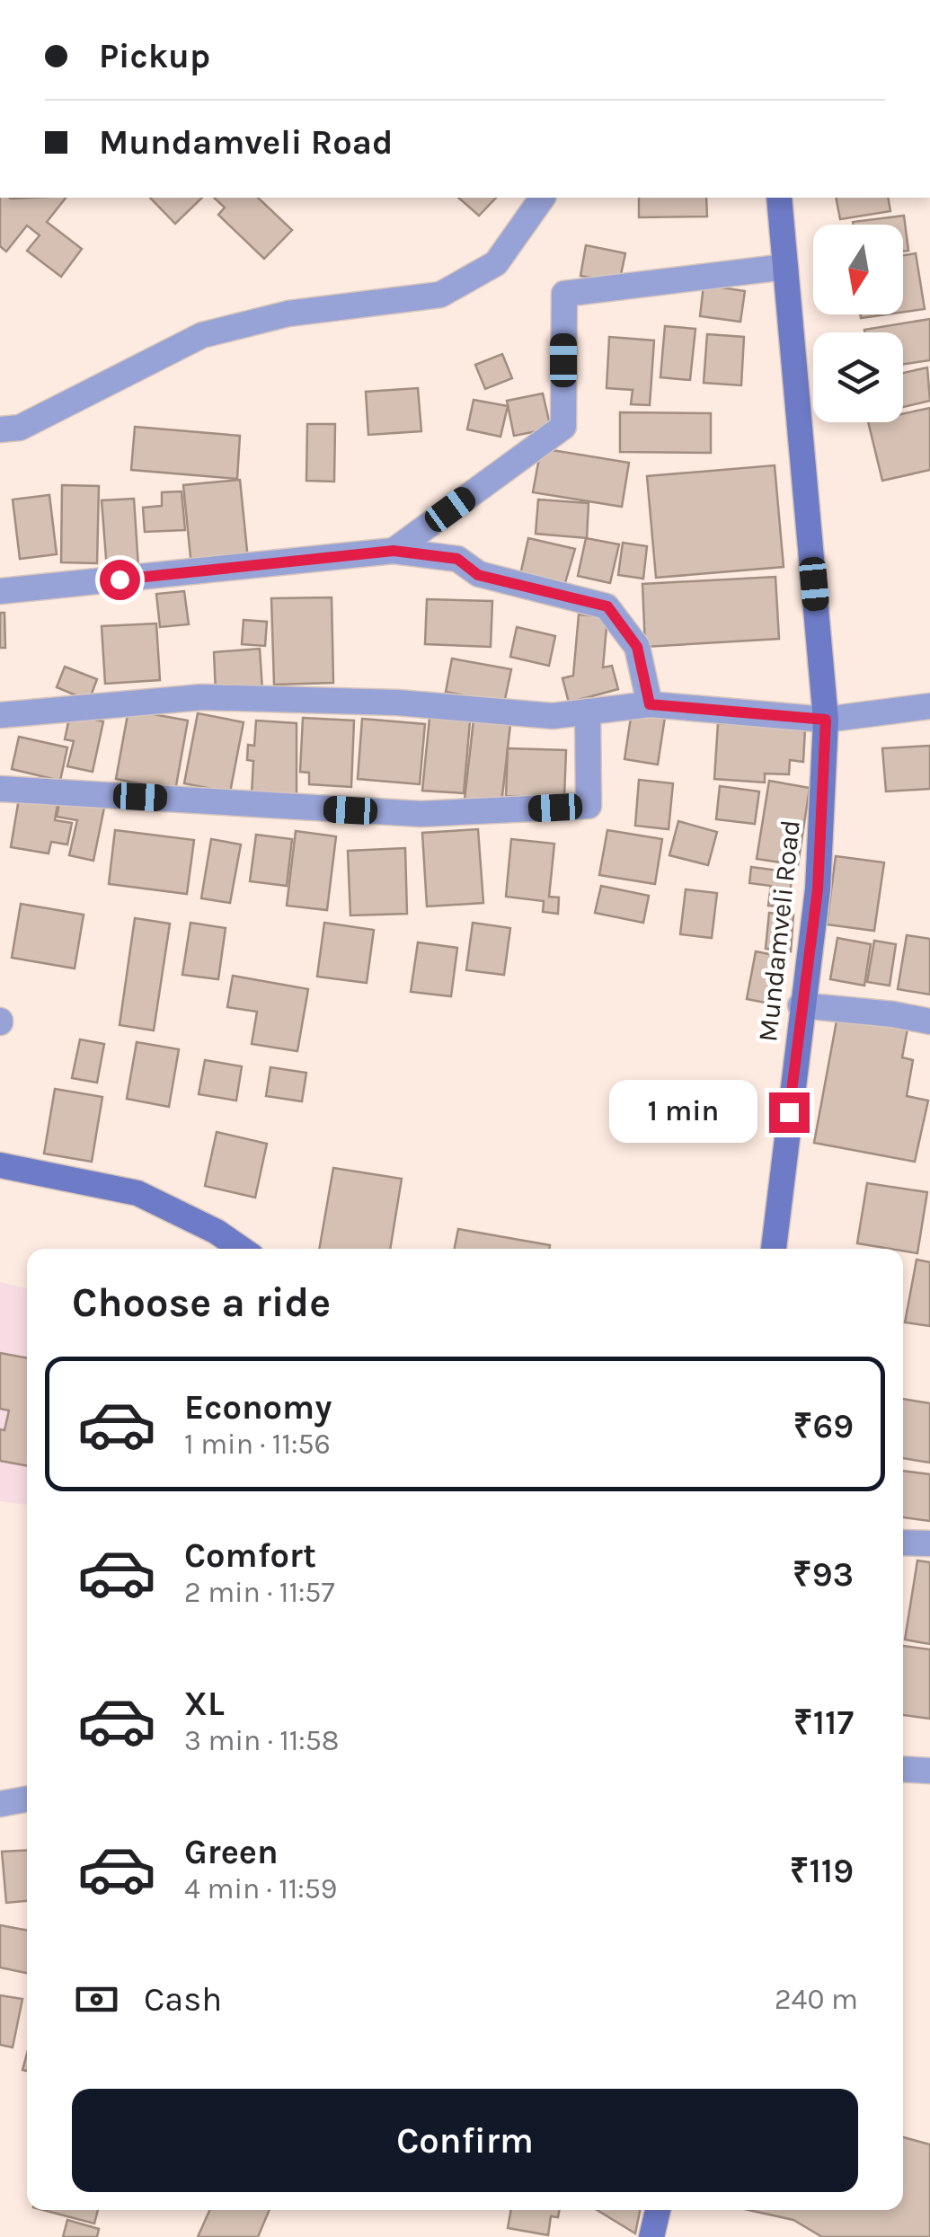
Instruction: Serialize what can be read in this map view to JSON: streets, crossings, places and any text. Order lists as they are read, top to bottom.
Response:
{
  "streets": {
    "main road": ["Mundamveli Road"]
  },
  "north": "bottom",
  "page": {
    "banner": ["Pickup", "Mundamveli Road"],
    "bubble": "1 min",
    "heading": "Choose a ride",
    "list": [
      {
        "name": "Economy",
        "note": "1 min · 11:56",
        "value": "₹69"
      },
      {
        "name": "Comfort",
        "note": "2 min · 11:57",
        "value": "₹93"
      },
      {
        "name": "XL",
        "note": "3 min · 11:58",
        "value": "₹117"
      },
      {
        "name": "Green",
        "note": "4 min · 11:59",
        "value": "₹119"
      }
    ],
    "pay": ["Cash", "240 m"],
    "buttons": "Confirm"
  }
}
